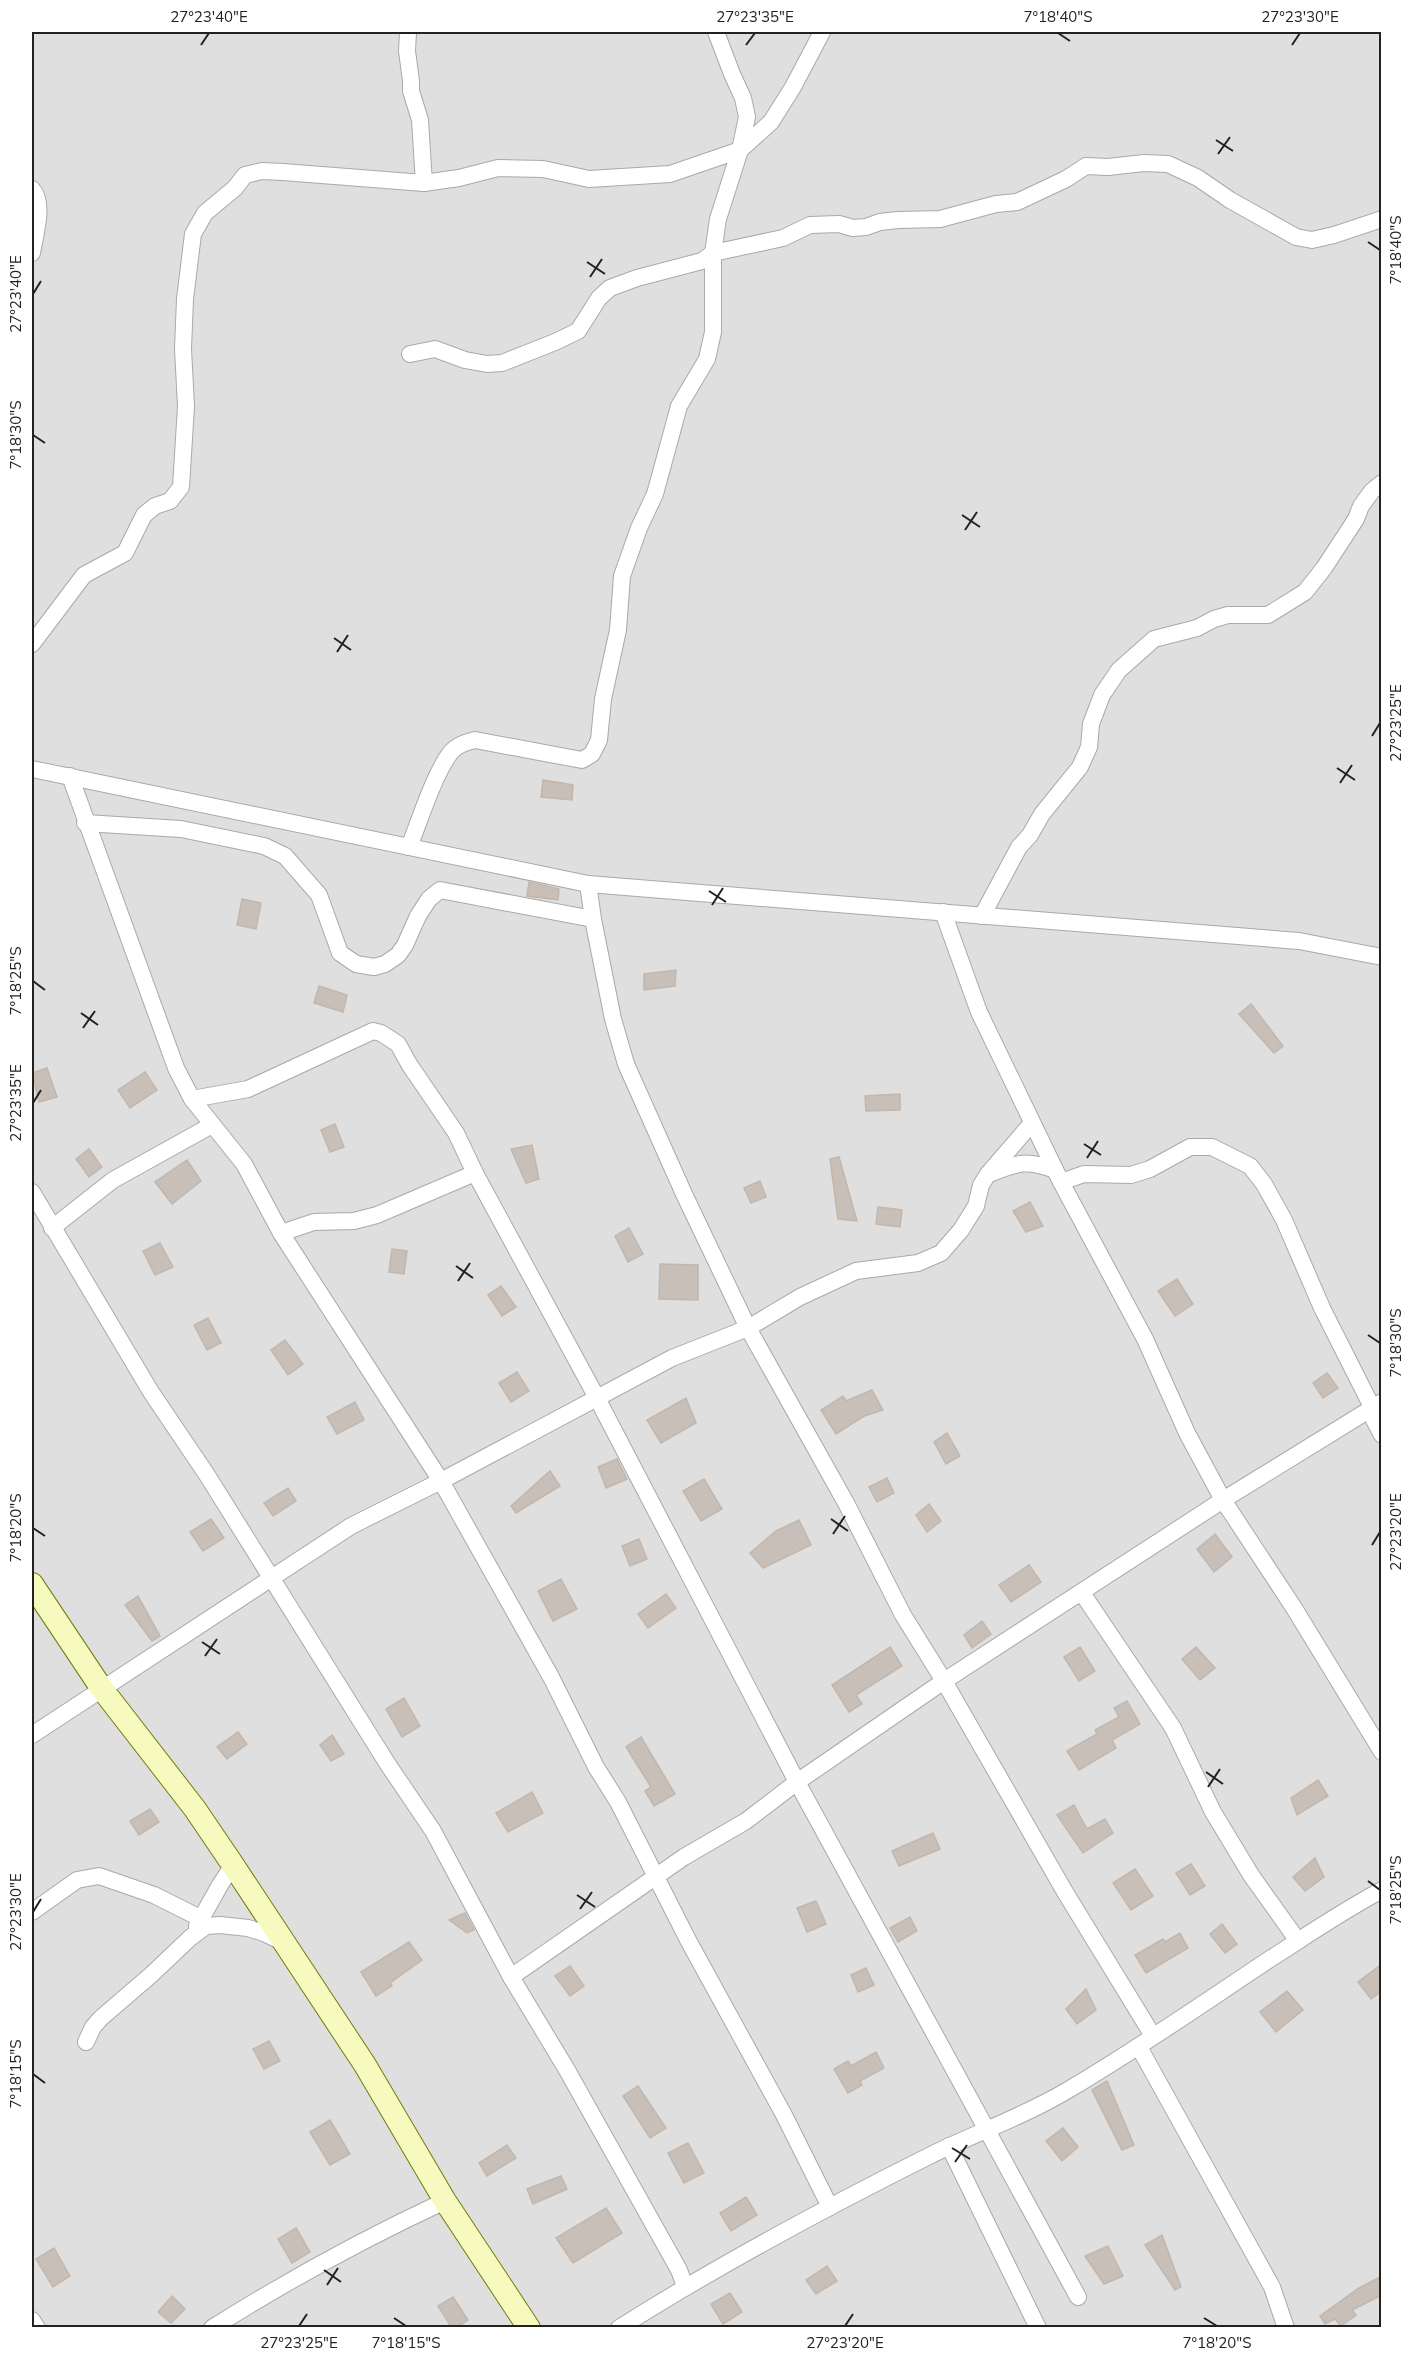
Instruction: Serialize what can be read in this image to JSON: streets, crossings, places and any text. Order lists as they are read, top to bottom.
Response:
{
  "coordinates": [
    "27°23'40\"E",
    "27°23'35\"E",
    "7°18'40\"S",
    "27°23'30\"E",
    "7°18'30\"S",
    "27°23'25\"E",
    "7°18'25\"S",
    "7°18'20\"S",
    "27°23'20\"E",
    "7°18'15\"S"
  ]
}
